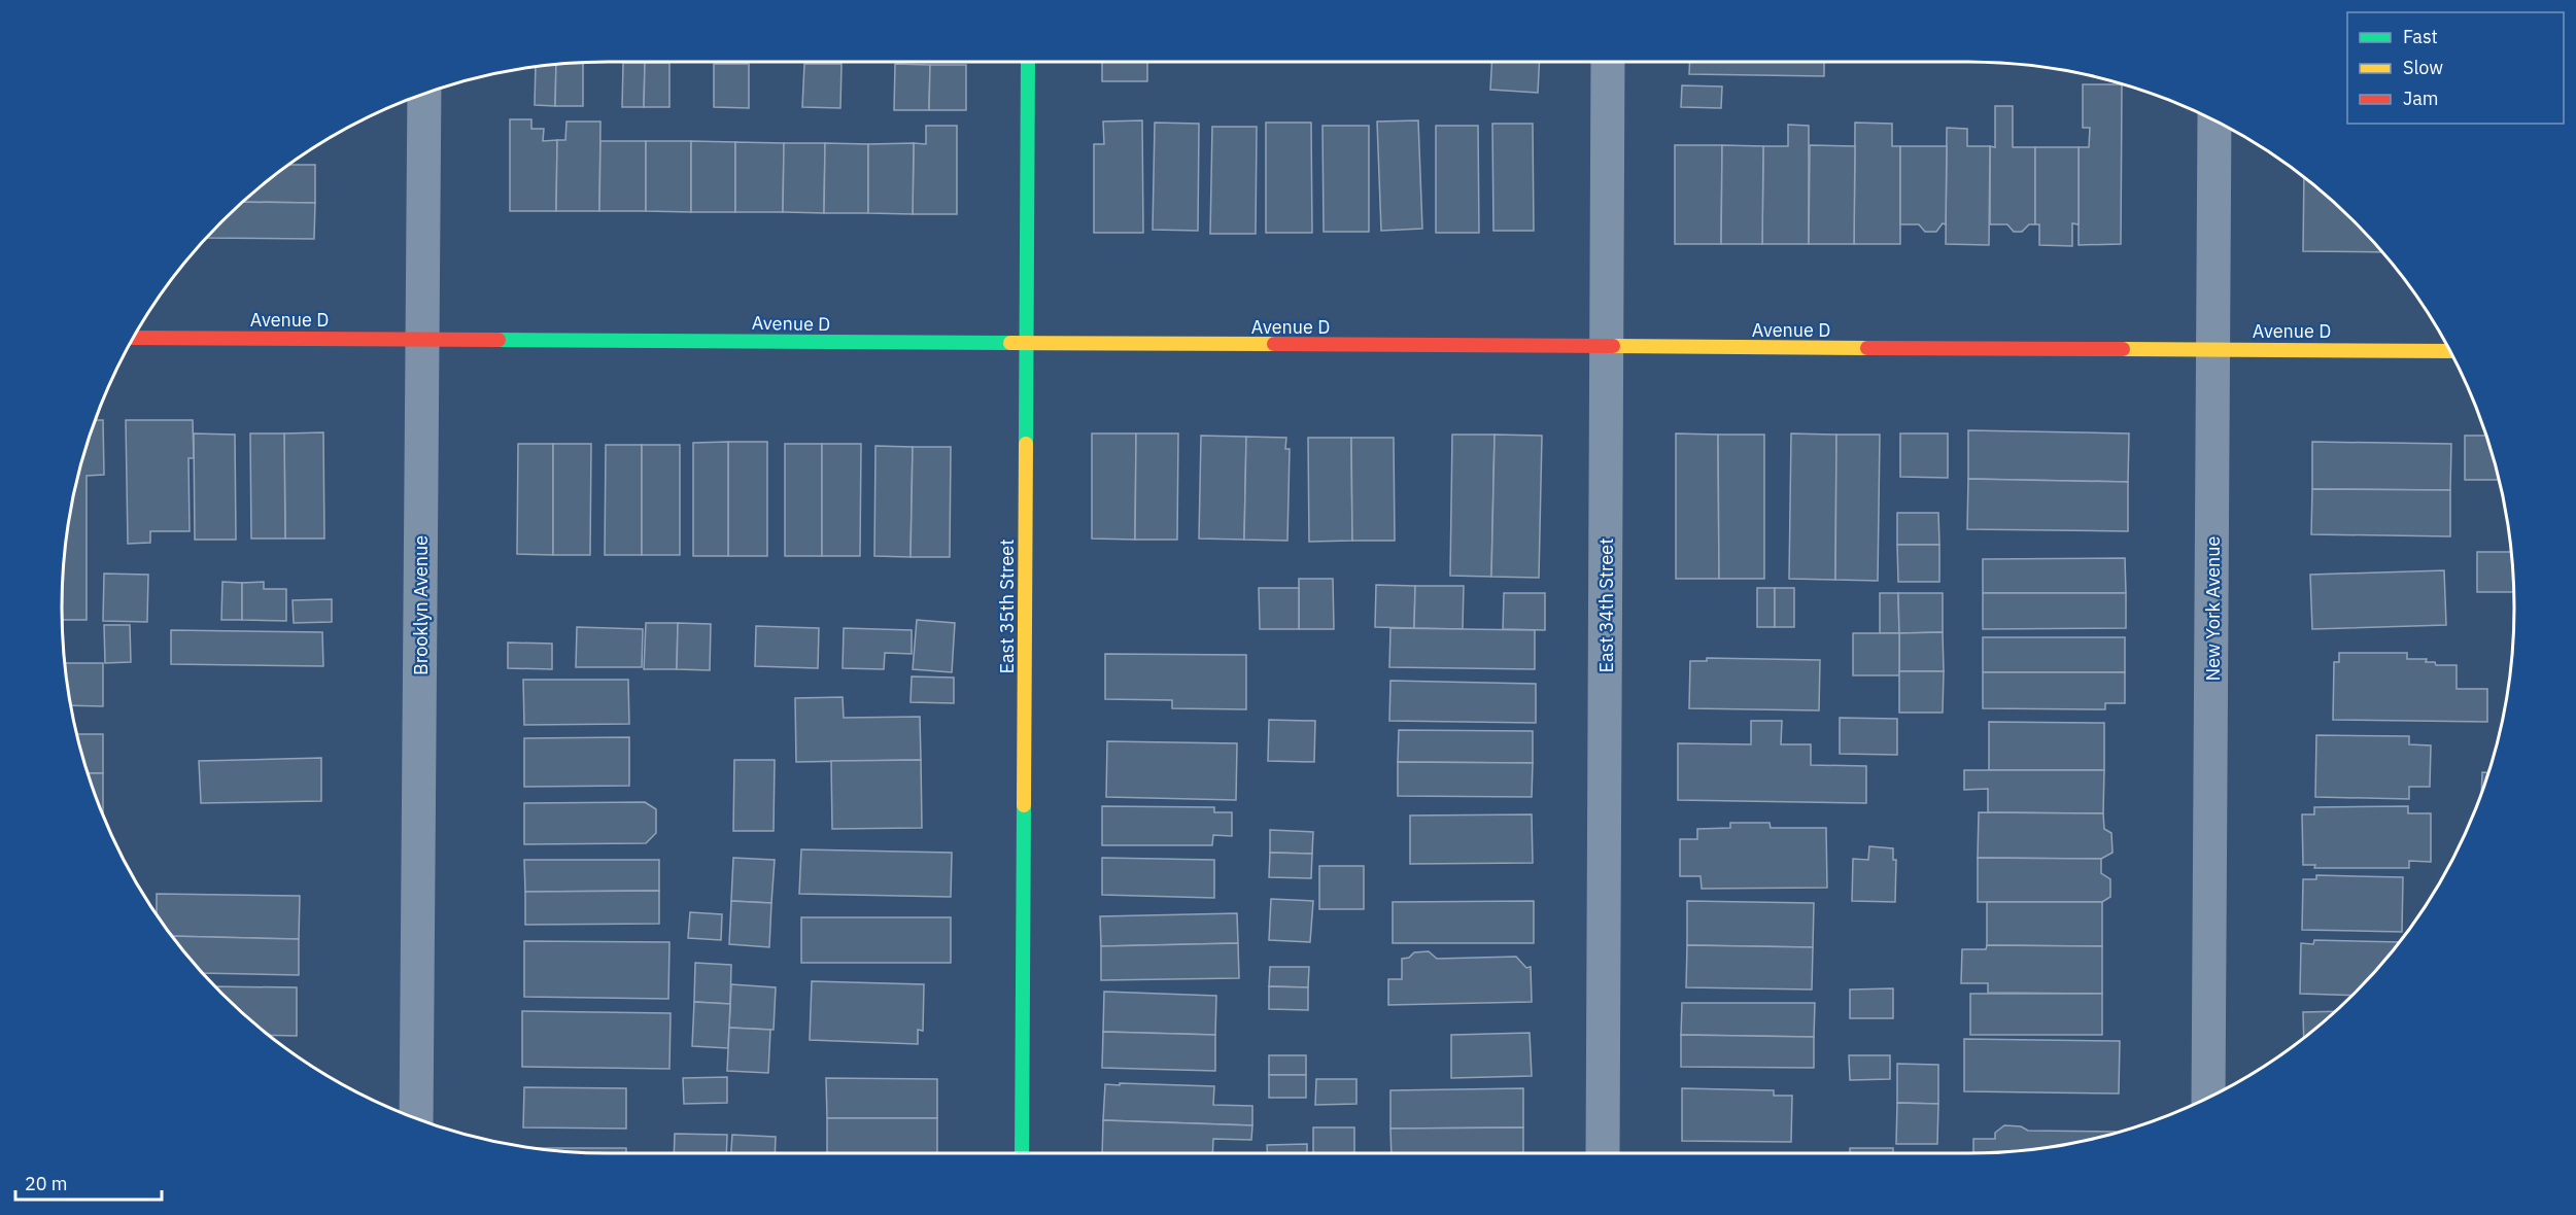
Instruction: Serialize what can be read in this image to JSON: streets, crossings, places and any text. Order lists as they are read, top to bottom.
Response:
{
  "streets": {
    "street": [
      "Avenue D",
      "Brooklyn Avenue",
      "East 34th Street",
      "East 35th Street",
      "New York Avenue"
    ]
  },
  "crossings": [
    ["Avenue D", "Brooklyn Avenue"],
    ["Avenue D", "East 34th Street"],
    ["Avenue D", "East 35th Street"],
    ["Avenue D", "New York Avenue"]
  ],
  "legend": ["Fast", "Slow", "Jam"],
  "scale_bar": "20 m"
}
